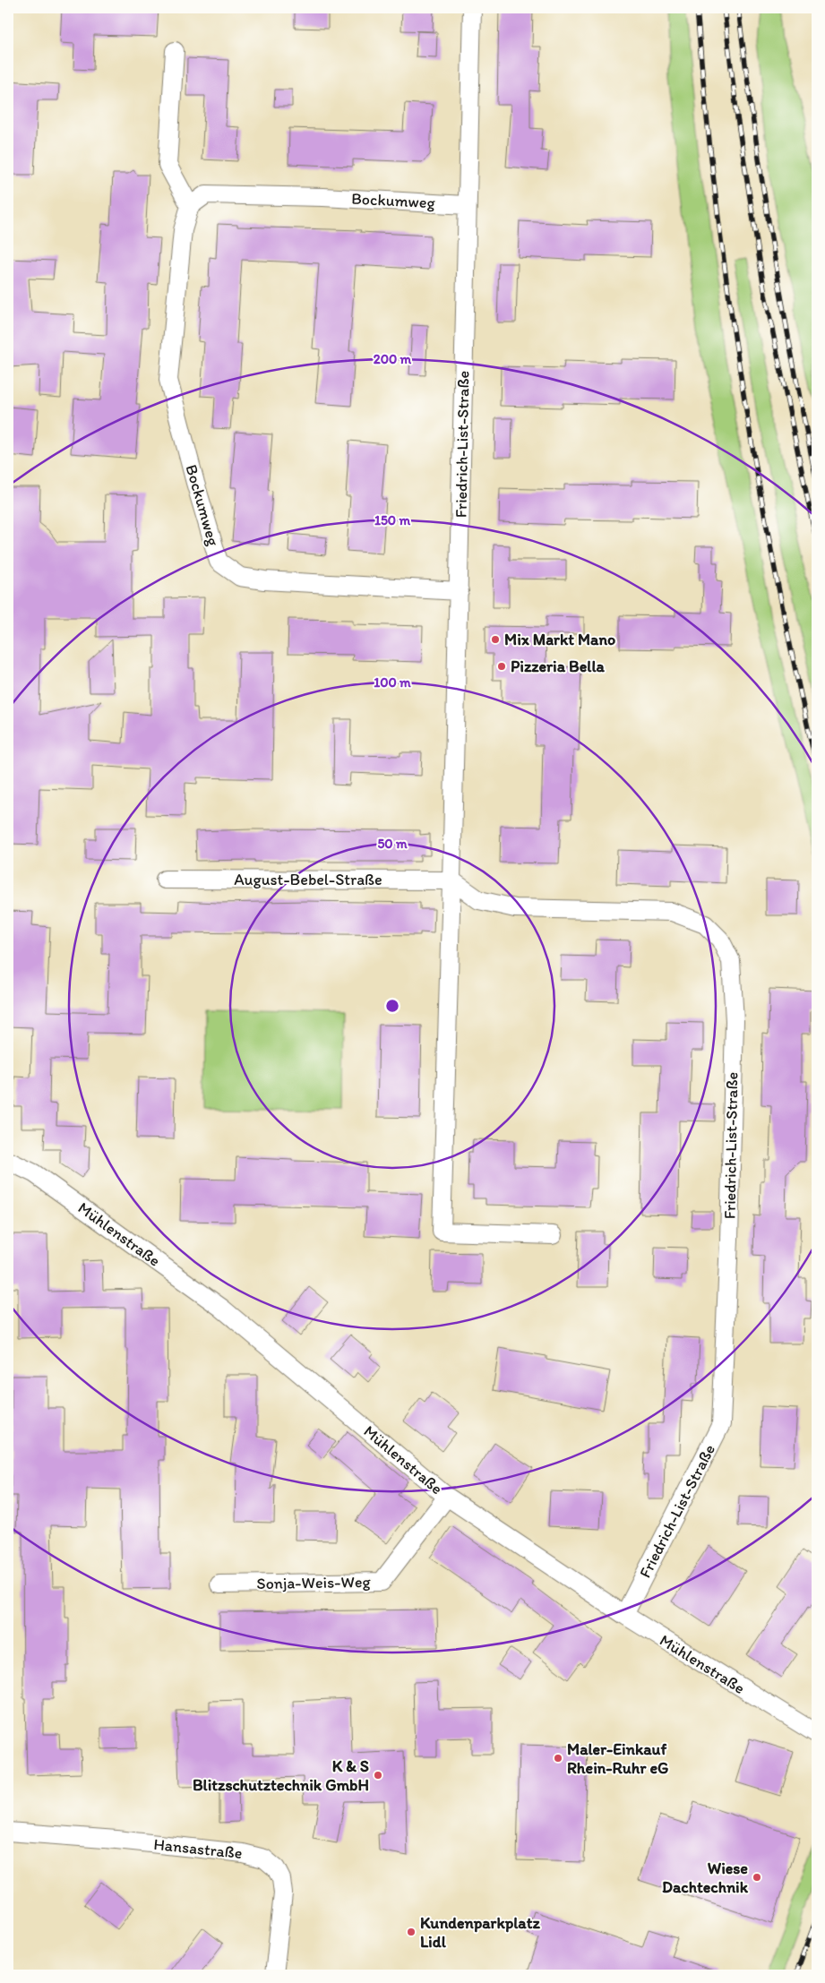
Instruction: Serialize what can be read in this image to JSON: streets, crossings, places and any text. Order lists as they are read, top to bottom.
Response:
{
  "streets": {
    "street": [
      "Bockumweg",
      "Friedrich-List-Straße",
      "August-Bebel-Straße",
      "Mühlenstraße",
      "Sonja-Weis-Weg",
      "Hansastraße"
    ]
  },
  "crossings": [
    ["Bockumweg", "Friedrich-List-Straße"],
    ["Friedrich-List-Straße", "August-Bebel-Straße"],
    ["Friedrich-List-Straße", "Mühlenstraße"],
    ["Mühlenstraße", "Sonja-Weis-Weg"]
  ],
  "places": [
    "Mix Markt Mano",
    "Pizzeria Bella",
    "Maler-Einkauf Rhein-Ruhr eG",
    "K & S Blitzschutztechnik GmbH",
    "Wiese Dachtechnik",
    "Kundenparkplatz Lidl"
  ],
  "rings": [
    "200 m",
    "150 m",
    "100 m",
    "50 m"
  ]
}
